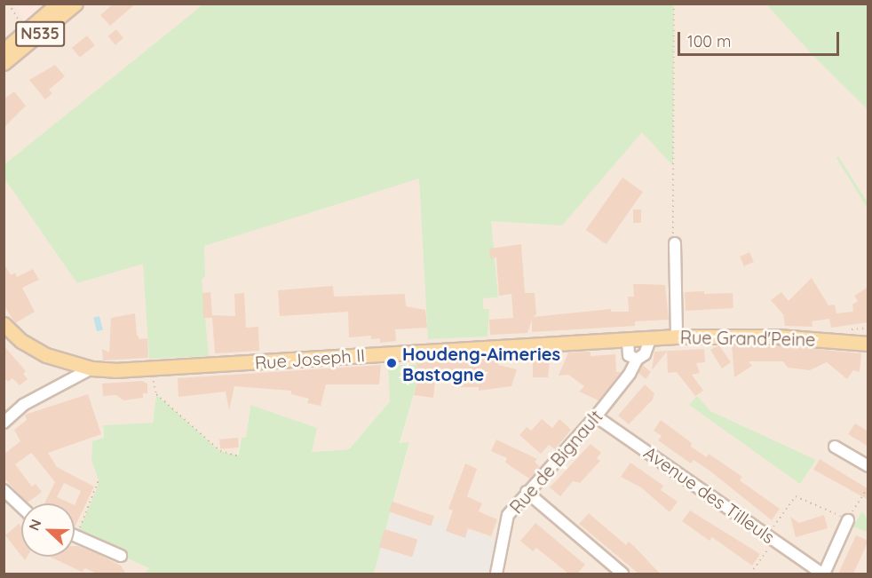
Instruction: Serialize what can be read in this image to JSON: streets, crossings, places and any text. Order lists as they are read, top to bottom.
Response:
{
  "streets": {
    "main road": ["N535", "Rue Grand'Peine", "Rue Joseph II"],
    "street": ["Rue de Bignault", "Avenue des Tilleuls"]
  },
  "crossings": [
    ["Rue Grand'Peine", "Rue Joseph II"],
    ["Rue Grand'Peine", "Rue de Bignault"],
    ["Rue de Bignault", "Avenue des Tilleuls"]
  ],
  "places": ["Houdeng-Aimeries Bastogne"],
  "scale_bar": "100 m",
  "north": "left"
}
